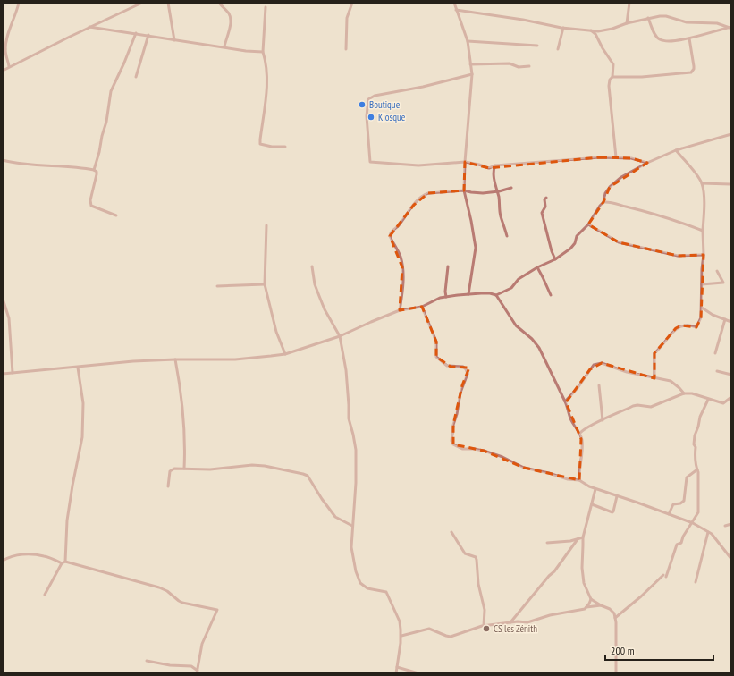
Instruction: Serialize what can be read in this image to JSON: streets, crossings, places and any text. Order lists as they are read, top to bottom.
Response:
{
  "places": ["Boutique", "Kiosque", "CS les Zénith"],
  "scale_bar": "200 m"
}
